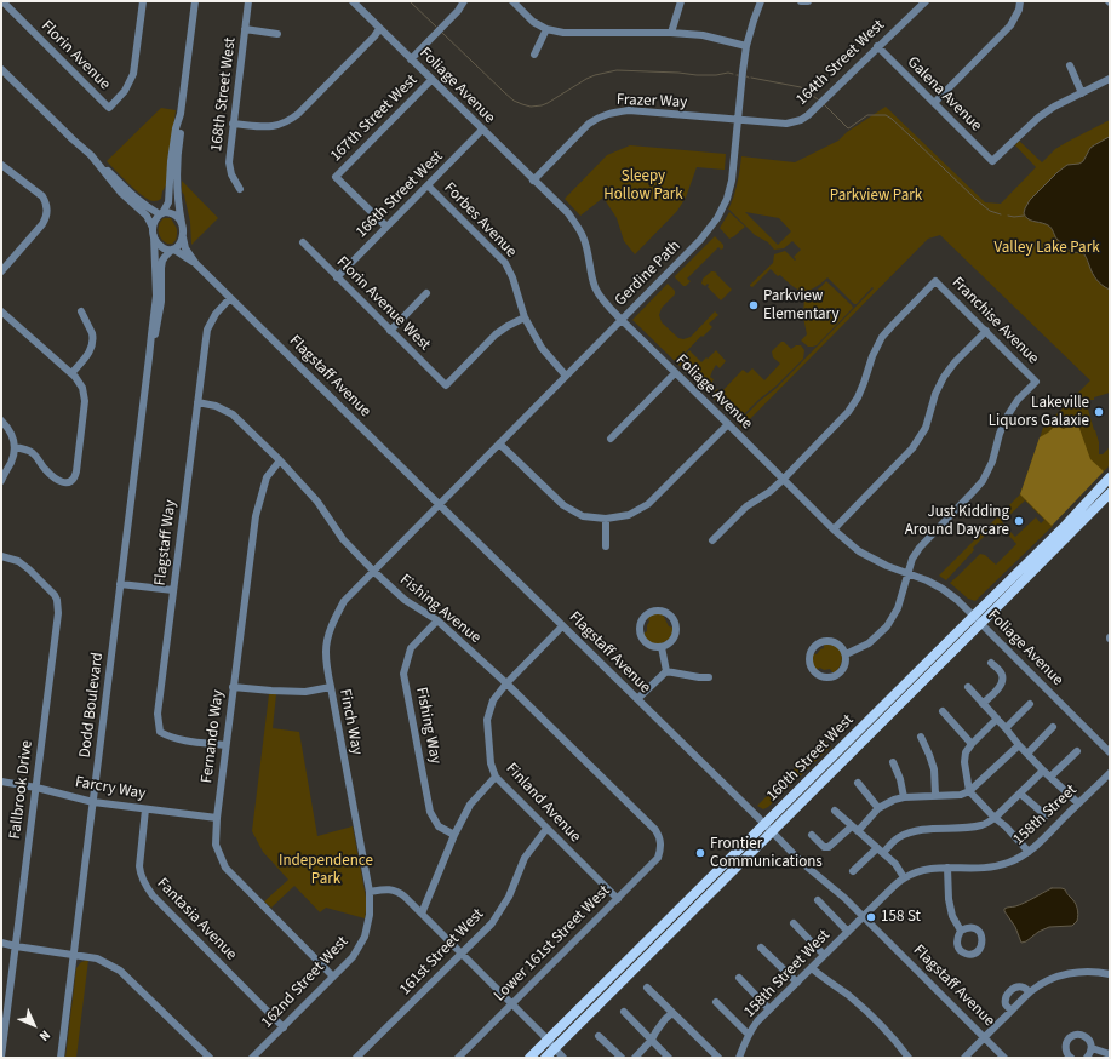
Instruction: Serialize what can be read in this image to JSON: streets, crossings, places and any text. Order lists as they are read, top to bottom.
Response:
{
  "streets": {
    "main road": ["160th Street West"],
    "street": [
      "Florin Avenue",
      "164th Street West",
      "Foliage Avenue",
      "168th Street West",
      "Galena Avenue",
      "Frazer Way",
      "167th Street West",
      "166th Street West",
      "Forbes Avenue",
      "Gerdine Path",
      "Florin Avenue West",
      "Franchise Avenue",
      "Flagstaff Avenue",
      "Flagstaff Way",
      "Fishing Avenue",
      "Dodd Boulevard",
      "Finch Way",
      "Fishing Way",
      "Fernando Way",
      "Farcry Way",
      "Fallbrook Drive",
      "Finland Avenue",
      "158th Street",
      "Fantasia Avenue",
      "Lower 161st Street West",
      "161st Street West",
      "158th Street West",
      "162nd Street West"
    ]
  },
  "crossings": [
    ["164th Street West", "Galena Avenue"],
    ["164th Street West", "Frazer Way"],
    ["164th Street West", "Gerdine Path"],
    ["Foliage Avenue", "Frazer Way"],
    ["Foliage Avenue", "167th Street West"],
    ["Foliage Avenue", "166th Street West"],
    ["Foliage Avenue", "Gerdine Path"],
    ["Foliage Avenue", "Franchise Avenue"],
    ["Foliage Avenue", "160th Street West"],
    ["Frazer Way", "Gerdine Path"],
    ["167th Street West", "166th Street West"],
    ["166th Street West", "Forbes Avenue"],
    ["166th Street West", "Florin Avenue West"],
    ["Forbes Avenue", "Gerdine Path"],
    ["Forbes Avenue", "Florin Avenue West"],
    ["Gerdine Path", "Flagstaff Avenue"],
    ["Flagstaff Avenue", "Flagstaff Way"],
    ["Flagstaff Avenue", "Dodd Boulevard"],
    ["Flagstaff Avenue", "160th Street West"],
    ["Flagstaff Avenue", "Finland Avenue"],
    ["Flagstaff Avenue", "158th Street"],
    ["Flagstaff Avenue", "158th Street West"],
    ["Flagstaff Way", "Fishing Avenue"],
    ["Flagstaff Way", "Fernando Way"],
    ["Fishing Avenue", "Finch Way"],
    ["Fishing Avenue", "Fishing Way"],
    ["Fishing Avenue", "Fernando Way"],
    ["Fishing Avenue", "Finland Avenue"],
    ["Fishing Avenue", "Lower 161st Street West"],
    ["Dodd Boulevard", "Farcry Way"],
    ["Finch Way", "162nd Street West"],
    ["Fernando Way", "Farcry Way"],
    ["Fernando Way", "162nd Street West"],
    ["Farcry Way", "Fallbrook Drive"],
    ["Farcry Way", "Fantasia Avenue"],
    ["Finland Avenue", "Lower 161st Street West"],
    ["Finland Avenue", "161st Street West"],
    ["158th Street", "158th Street West"],
    ["Fantasia Avenue", "162nd Street West"]
  ],
  "parks": [
    "Sleepy Hollow Park",
    "Parkview Park",
    "Valley Lake Park",
    "Independence Park"
  ],
  "places": [
    "Parkview Elementary",
    "Lakeville Liquors Galaxie",
    "Just Kidding Around Daycare",
    "Frontier Communications",
    "158 St"
  ],
  "north": "bottom right"
}
